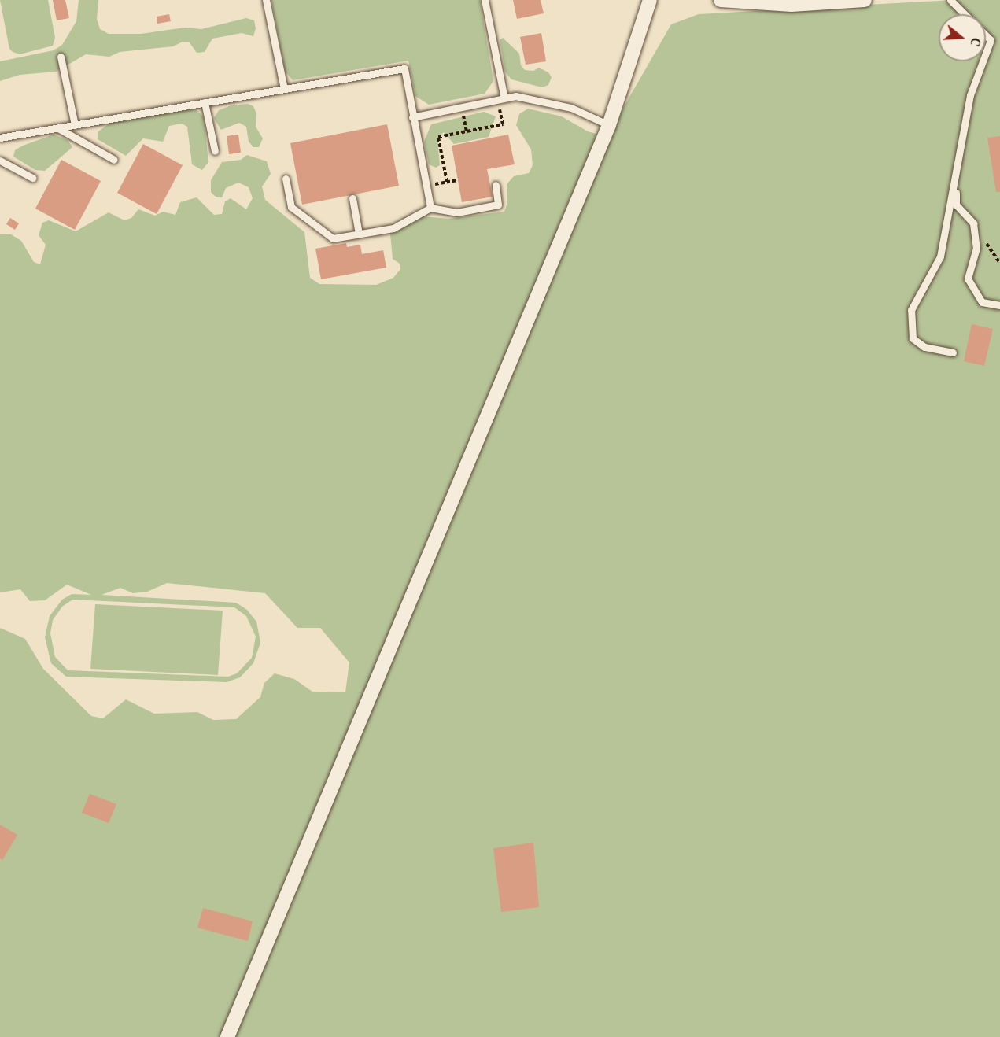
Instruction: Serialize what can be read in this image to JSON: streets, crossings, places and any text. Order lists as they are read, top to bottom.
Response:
{
  "north": "right"
}
